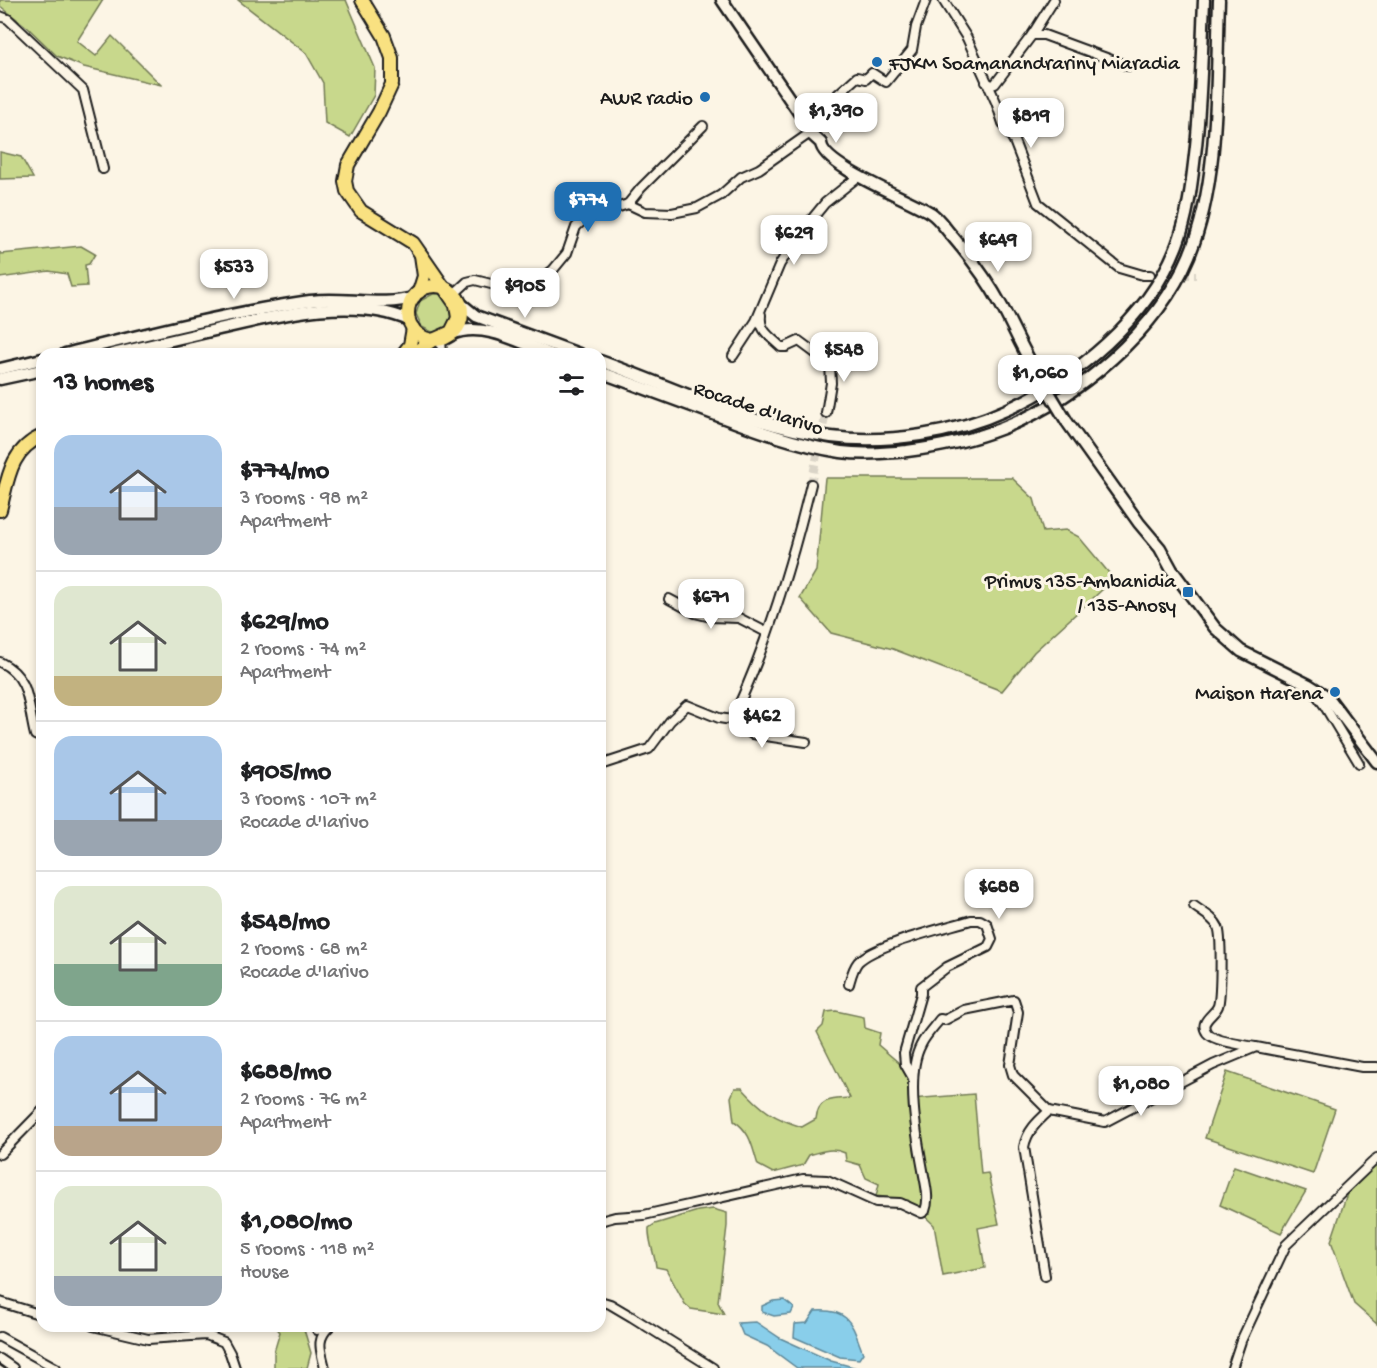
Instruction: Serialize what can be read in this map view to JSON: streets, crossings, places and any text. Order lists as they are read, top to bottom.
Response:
{
  "streets": {
    "main road": ["Rocade d'Iarivo"]
  },
  "places": {
    "other": ["FJKM Soamanandrariny Miaradia", "AWR radio", "Maison Harena"],
    "transit": ["Primus 135-Ambanidia / 135-Anosy"]
  },
  "page": {
    "price": [
      "$1,390",
      "$819",
      "$774",
      "$629",
      "$649",
      "$533",
      "$905",
      "$548",
      "$1,060",
      "$671",
      "$462",
      "$688",
      "$1,080"
    ],
    "heading": "13 homes",
    "list": [
      {
        "name": "$774/mo",
        "note": "3 rooms · 98 m² · Apartment"
      },
      {
        "name": "$629/mo",
        "note": "2 rooms · 74 m² · Apartment"
      },
      {
        "name": "$905/mo",
        "note": "3 rooms · 107 m² · Rocade d'Iarivo"
      },
      {
        "name": "$548/mo",
        "note": "2 rooms · 68 m² · Rocade d'Iarivo"
      },
      {
        "name": "$688/mo",
        "note": "2 rooms · 76 m² · Apartment"
      },
      {
        "name": "$1,080/mo",
        "note": "5 rooms · 118 m² · House"
      }
    ]
  }
}
